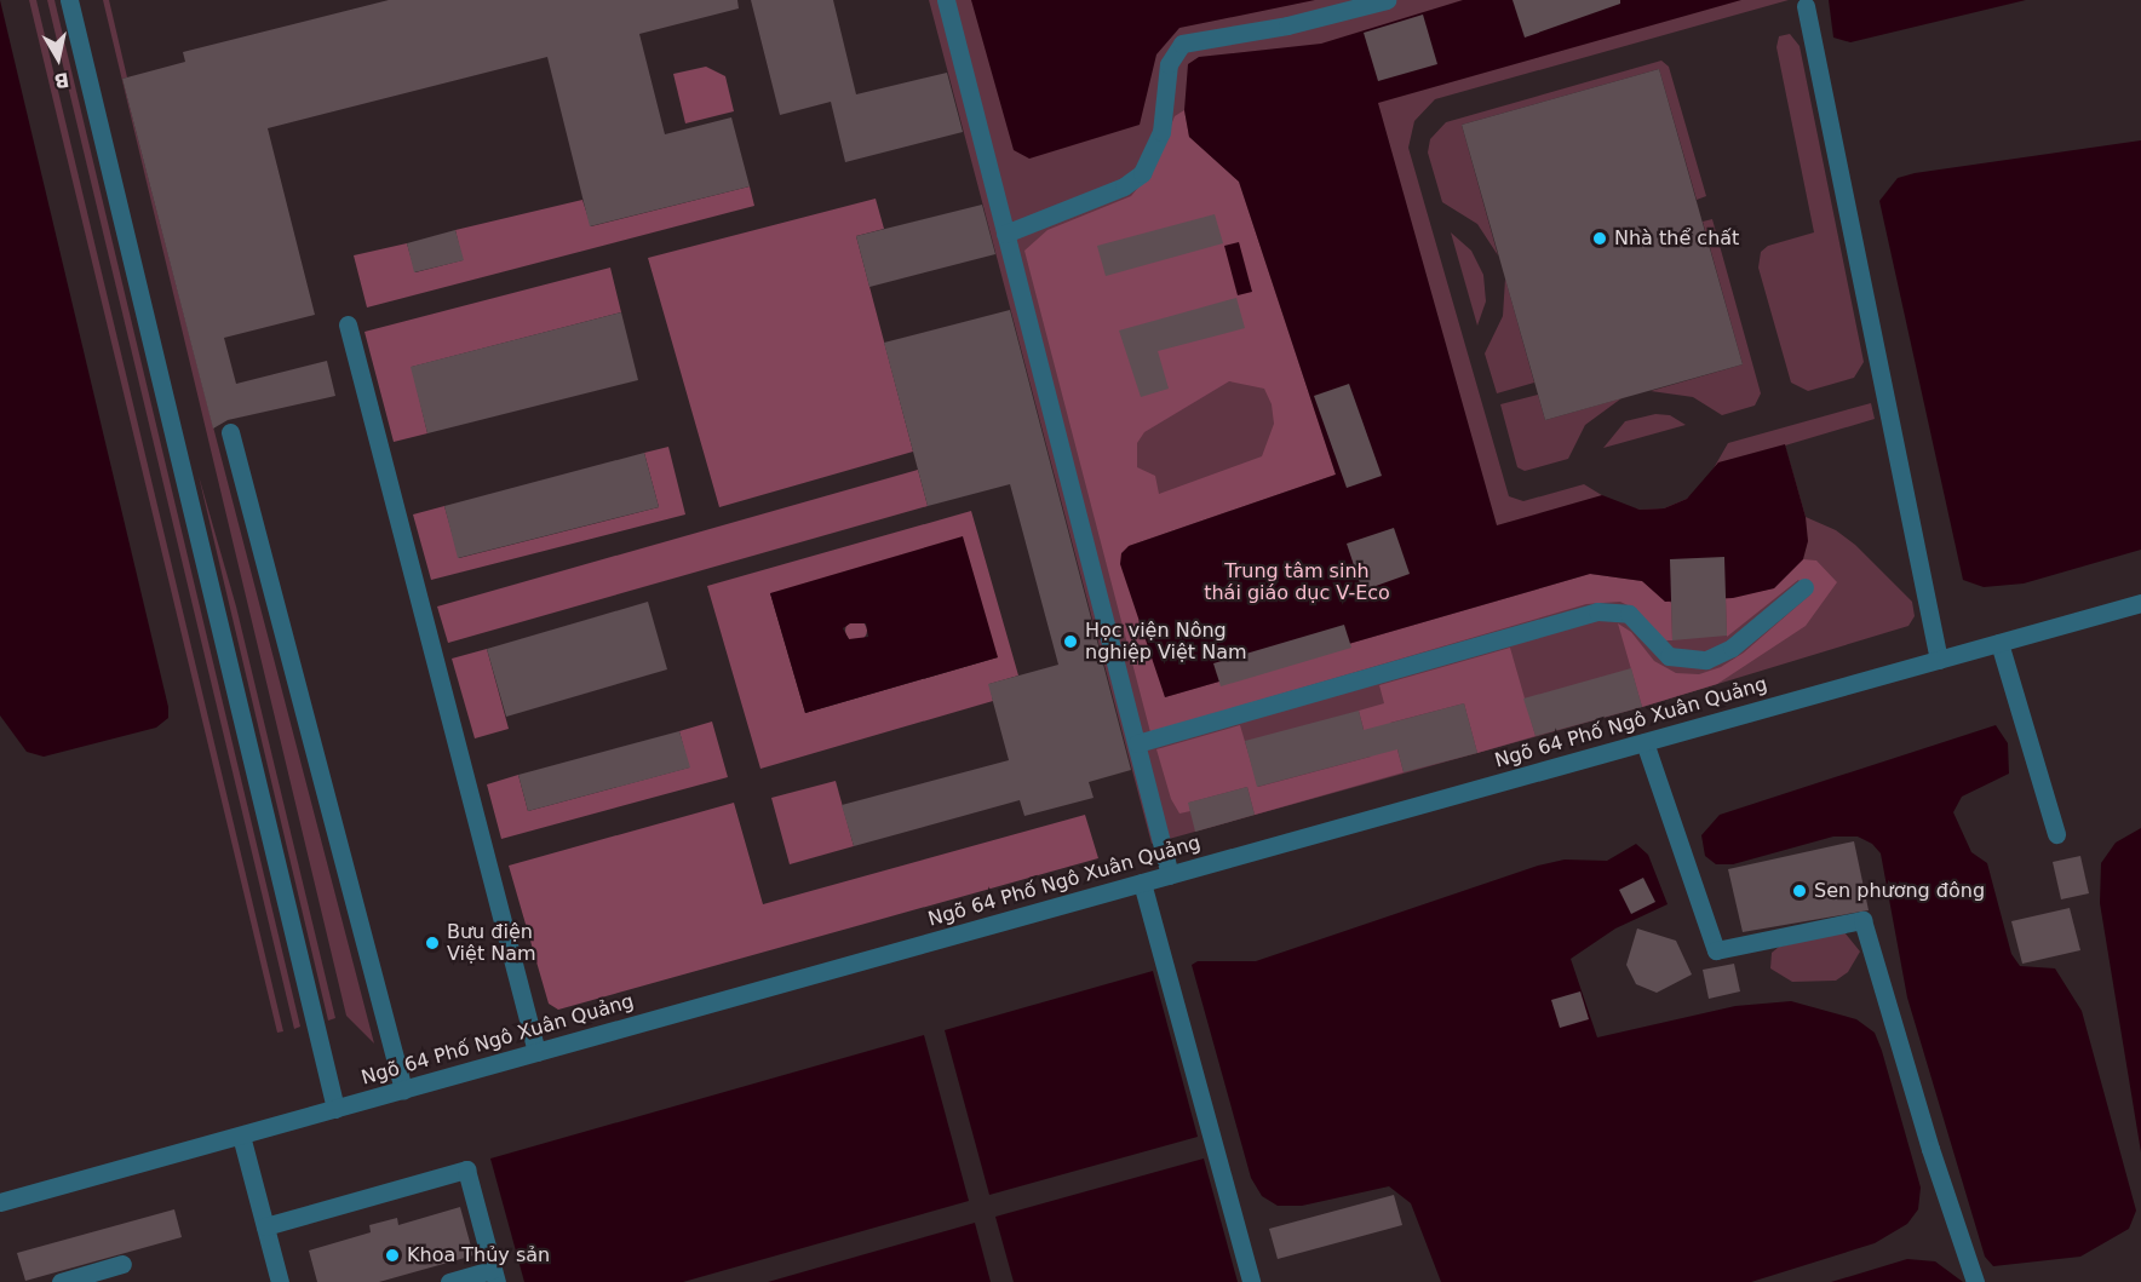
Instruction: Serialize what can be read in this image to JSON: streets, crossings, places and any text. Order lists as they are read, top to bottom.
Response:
{
  "streets": {
    "street": ["Ngõ 64 Phố Ngô Xuân Quảng"]
  },
  "parks": ["Trung tâm sinh thái giáo dục V-Eco"],
  "places": [
    "Nhà thể chất",
    "Học viện Nông nghiệp Việt Nam",
    "Sen phương đông",
    "Bưu điện Việt Nam",
    "Khoa Thủy sản"
  ],
  "north": "bottom"
}
